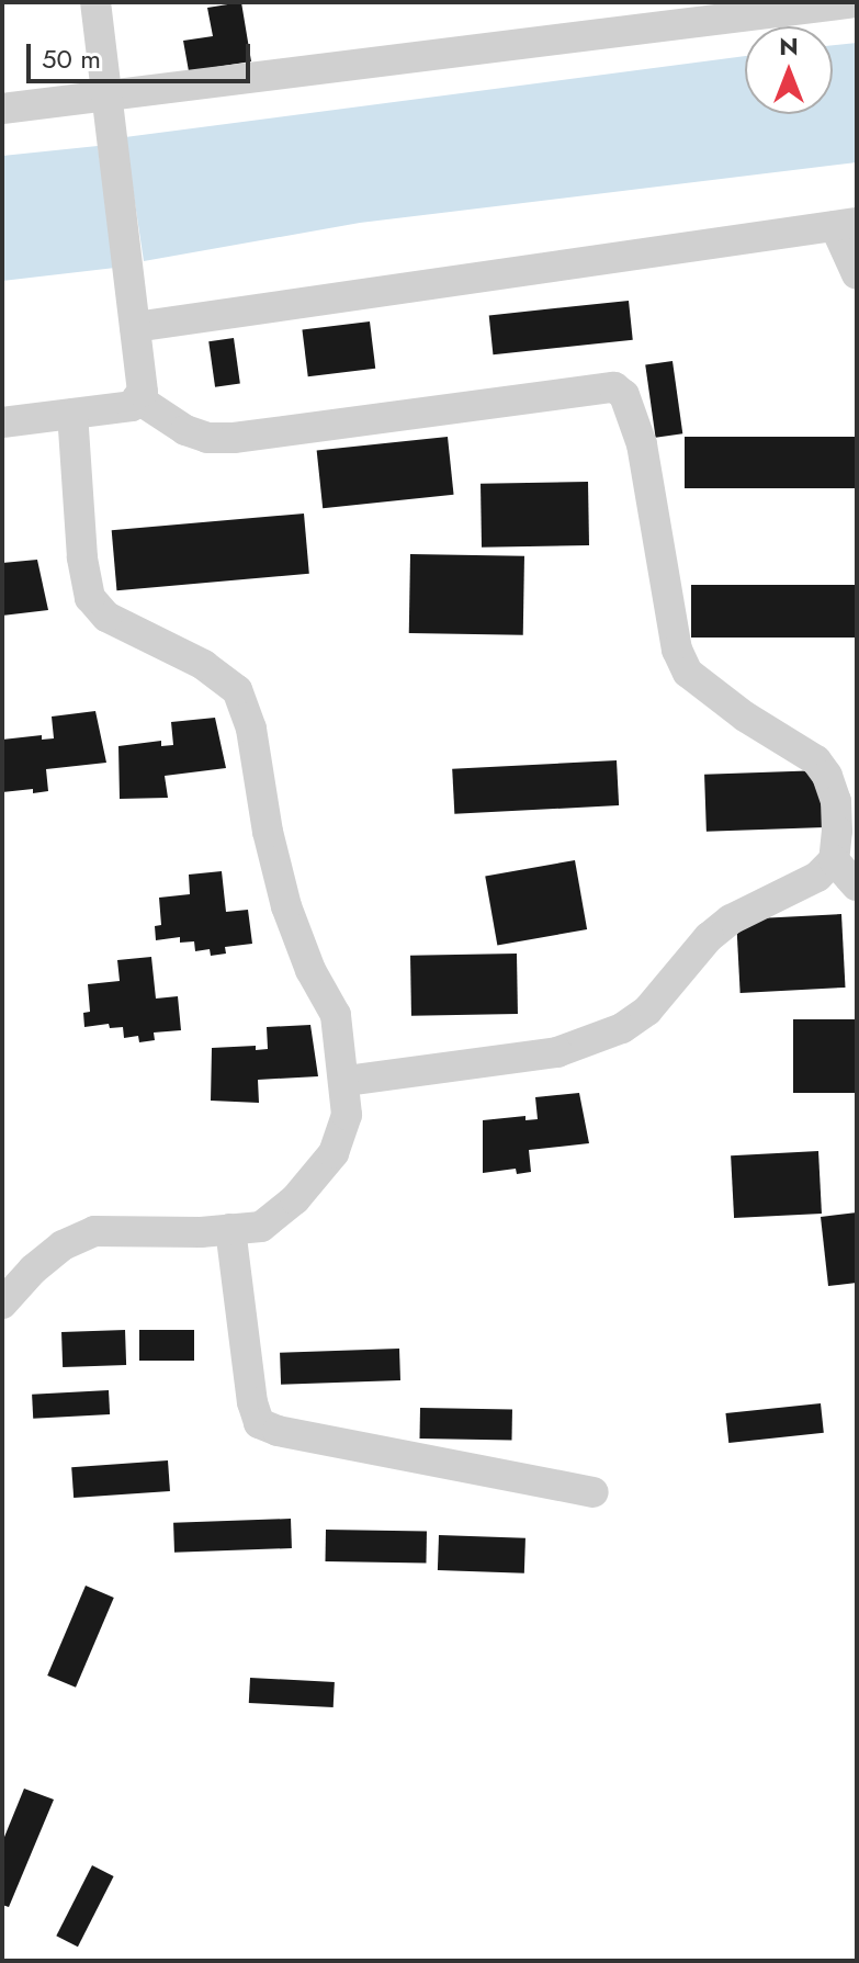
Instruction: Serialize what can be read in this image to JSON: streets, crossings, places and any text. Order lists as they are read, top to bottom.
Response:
{
  "scale_bar": "50 m",
  "north": "top"
}
